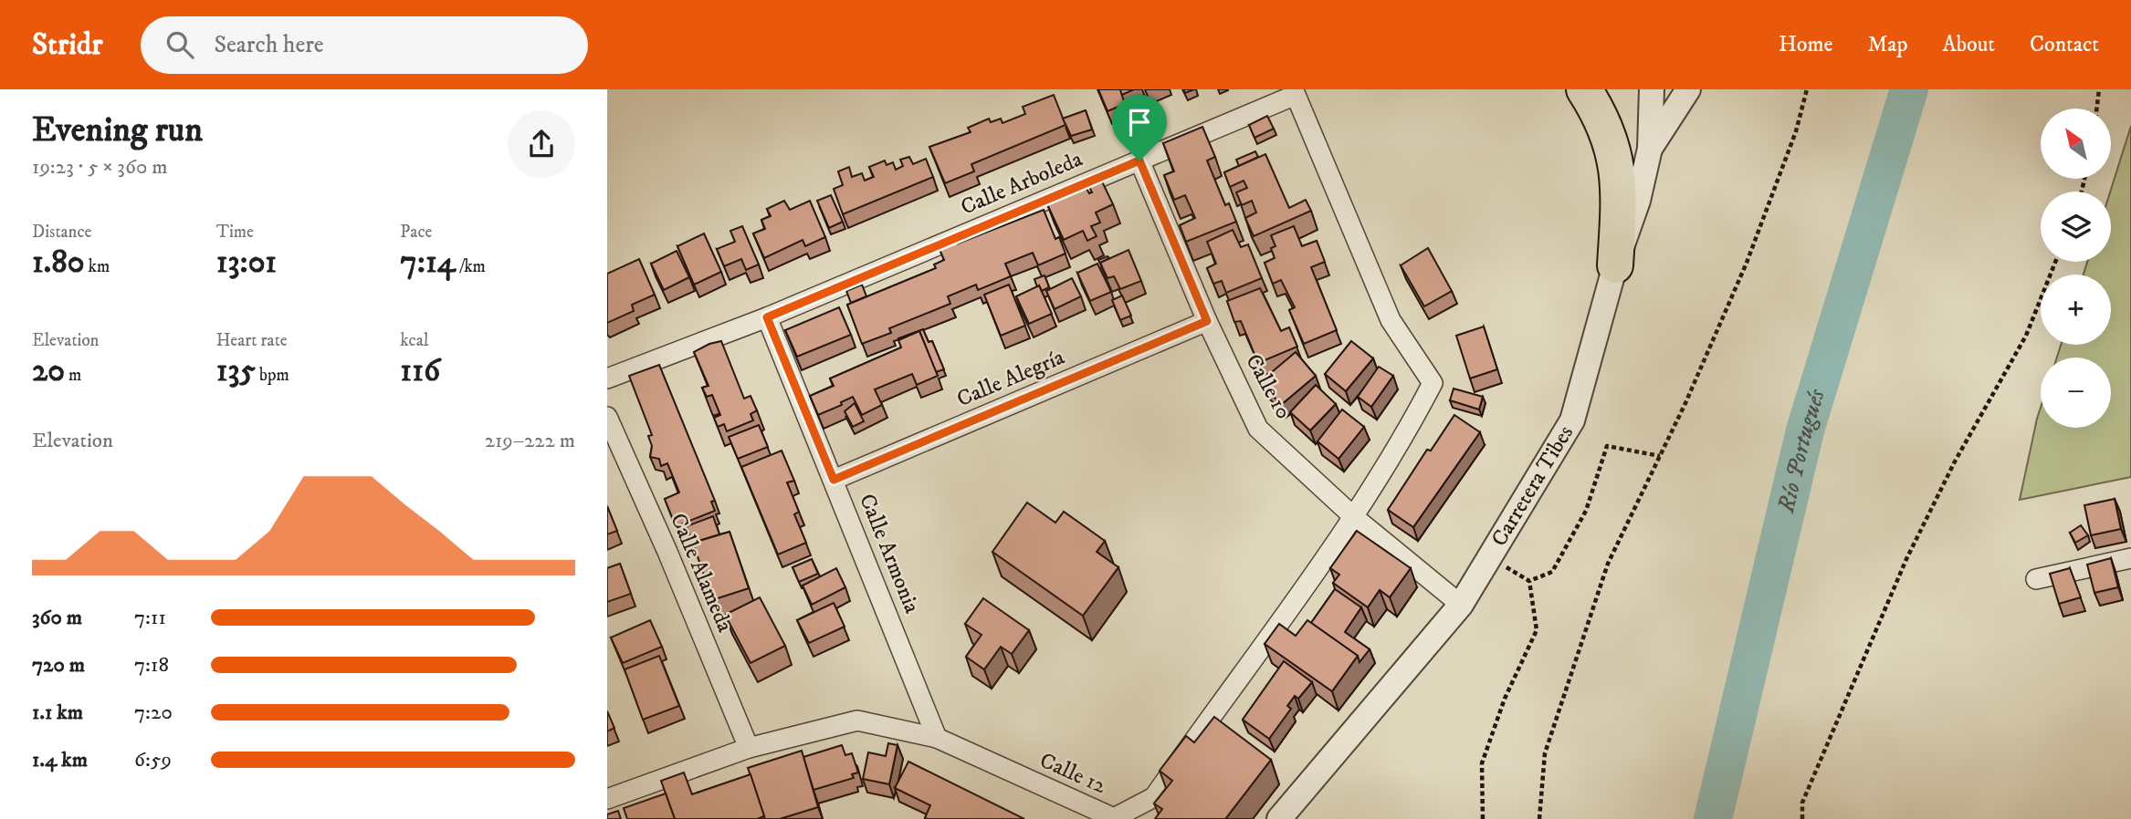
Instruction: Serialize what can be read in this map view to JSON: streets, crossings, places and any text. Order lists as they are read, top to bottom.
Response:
{
  "streets": {
    "street": [
      "Calle Arboleda",
      "Calle Alegría",
      "Calle 10",
      "Carretera Tibes",
      "Calle Armonia",
      "Calle Alameda",
      "Calle 12"
    ]
  },
  "crossings": [
    ["Calle Arboleda", "Calle 10"],
    ["Calle Arboleda", "Calle Armonia"],
    ["Calle Arboleda", "Calle 12"],
    ["Calle Alegría", "Calle 10"],
    ["Calle Alegría", "Calle Armonia"],
    ["Calle 10", "Carretera Tibes"],
    ["Calle 10", "Calle 12"],
    ["Calle Armonia", "Calle 12"],
    ["Calle Alameda", "Calle 12"]
  ],
  "water": ["Río Portugués"],
  "north": "top left",
  "page": {
    "header": "Stridr",
    "search": "Search here",
    "nav": [
      "Home",
      "Map",
      "About",
      "Contact"
    ],
    "heading": ["Evening run", "19:23 · 5 × 360 m"],
    "map_buttons": ["+", "−"],
    "stats": [
      ["Distance", "1.80 km"],
      ["Time", "13:01"],
      ["Pace", "7:14 /km"],
      ["Elevation", "20 m"],
      ["Heart rate", "135 bpm"],
      ["kcal", "116"]
    ],
    "chart": ["Elevation", "219–222 m"],
    "list": [
      {
        "name": "360 m",
        "note": "7:11"
      },
      {
        "name": "720 m",
        "note": "7:18"
      },
      {
        "name": "1.1 km",
        "note": "7:20"
      },
      {
        "name": "1.4 km",
        "note": "6:59"
      }
    ]
  }
}
